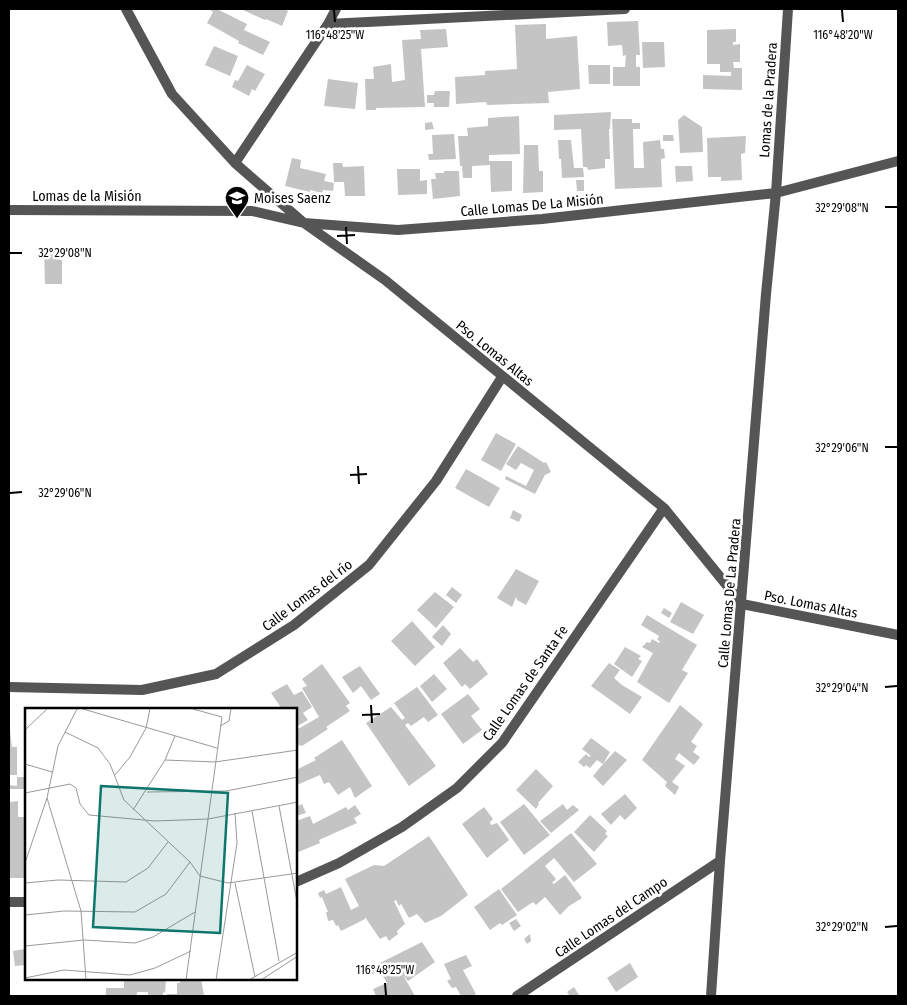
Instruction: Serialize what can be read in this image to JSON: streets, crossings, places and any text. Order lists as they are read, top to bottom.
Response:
{
  "streets": {
    "street": [
      "Lomas de la Pradera",
      "Lomas de la Misión",
      "Calle Lomas De La Misión",
      "Pso. Lomas Altas",
      "Calle Lomas De La Pradera",
      "Calle Lomas del río",
      "Calle Lomas de Santa Fe",
      "Calle Lomas del Campo"
    ]
  },
  "crossings": [
    ["Lomas de la Pradera", "Calle Lomas De La Misión"],
    ["Lomas de la Pradera", "Calle Lomas De La Pradera"],
    ["Lomas de la Misión", "Calle Lomas De La Misión"],
    ["Calle Lomas De La Misión", "Pso. Lomas Altas"],
    ["Calle Lomas De La Misión", "Calle Lomas De La Pradera"],
    ["Pso. Lomas Altas", "Calle Lomas De La Pradera"],
    ["Pso. Lomas Altas", "Calle Lomas del río"],
    ["Pso. Lomas Altas", "Calle Lomas de Santa Fe"],
    ["Calle Lomas De La Pradera", "Calle Lomas del Campo"]
  ],
  "places": {
    "school or university": ["Moises Saenz"]
  },
  "coordinates": [
    "116°48'25\"W",
    "116°48'20\"W",
    "32°29'08\"N",
    "32°29'06\"N",
    "32°29'04\"N",
    "32°29'02\"N"
  ]
}
